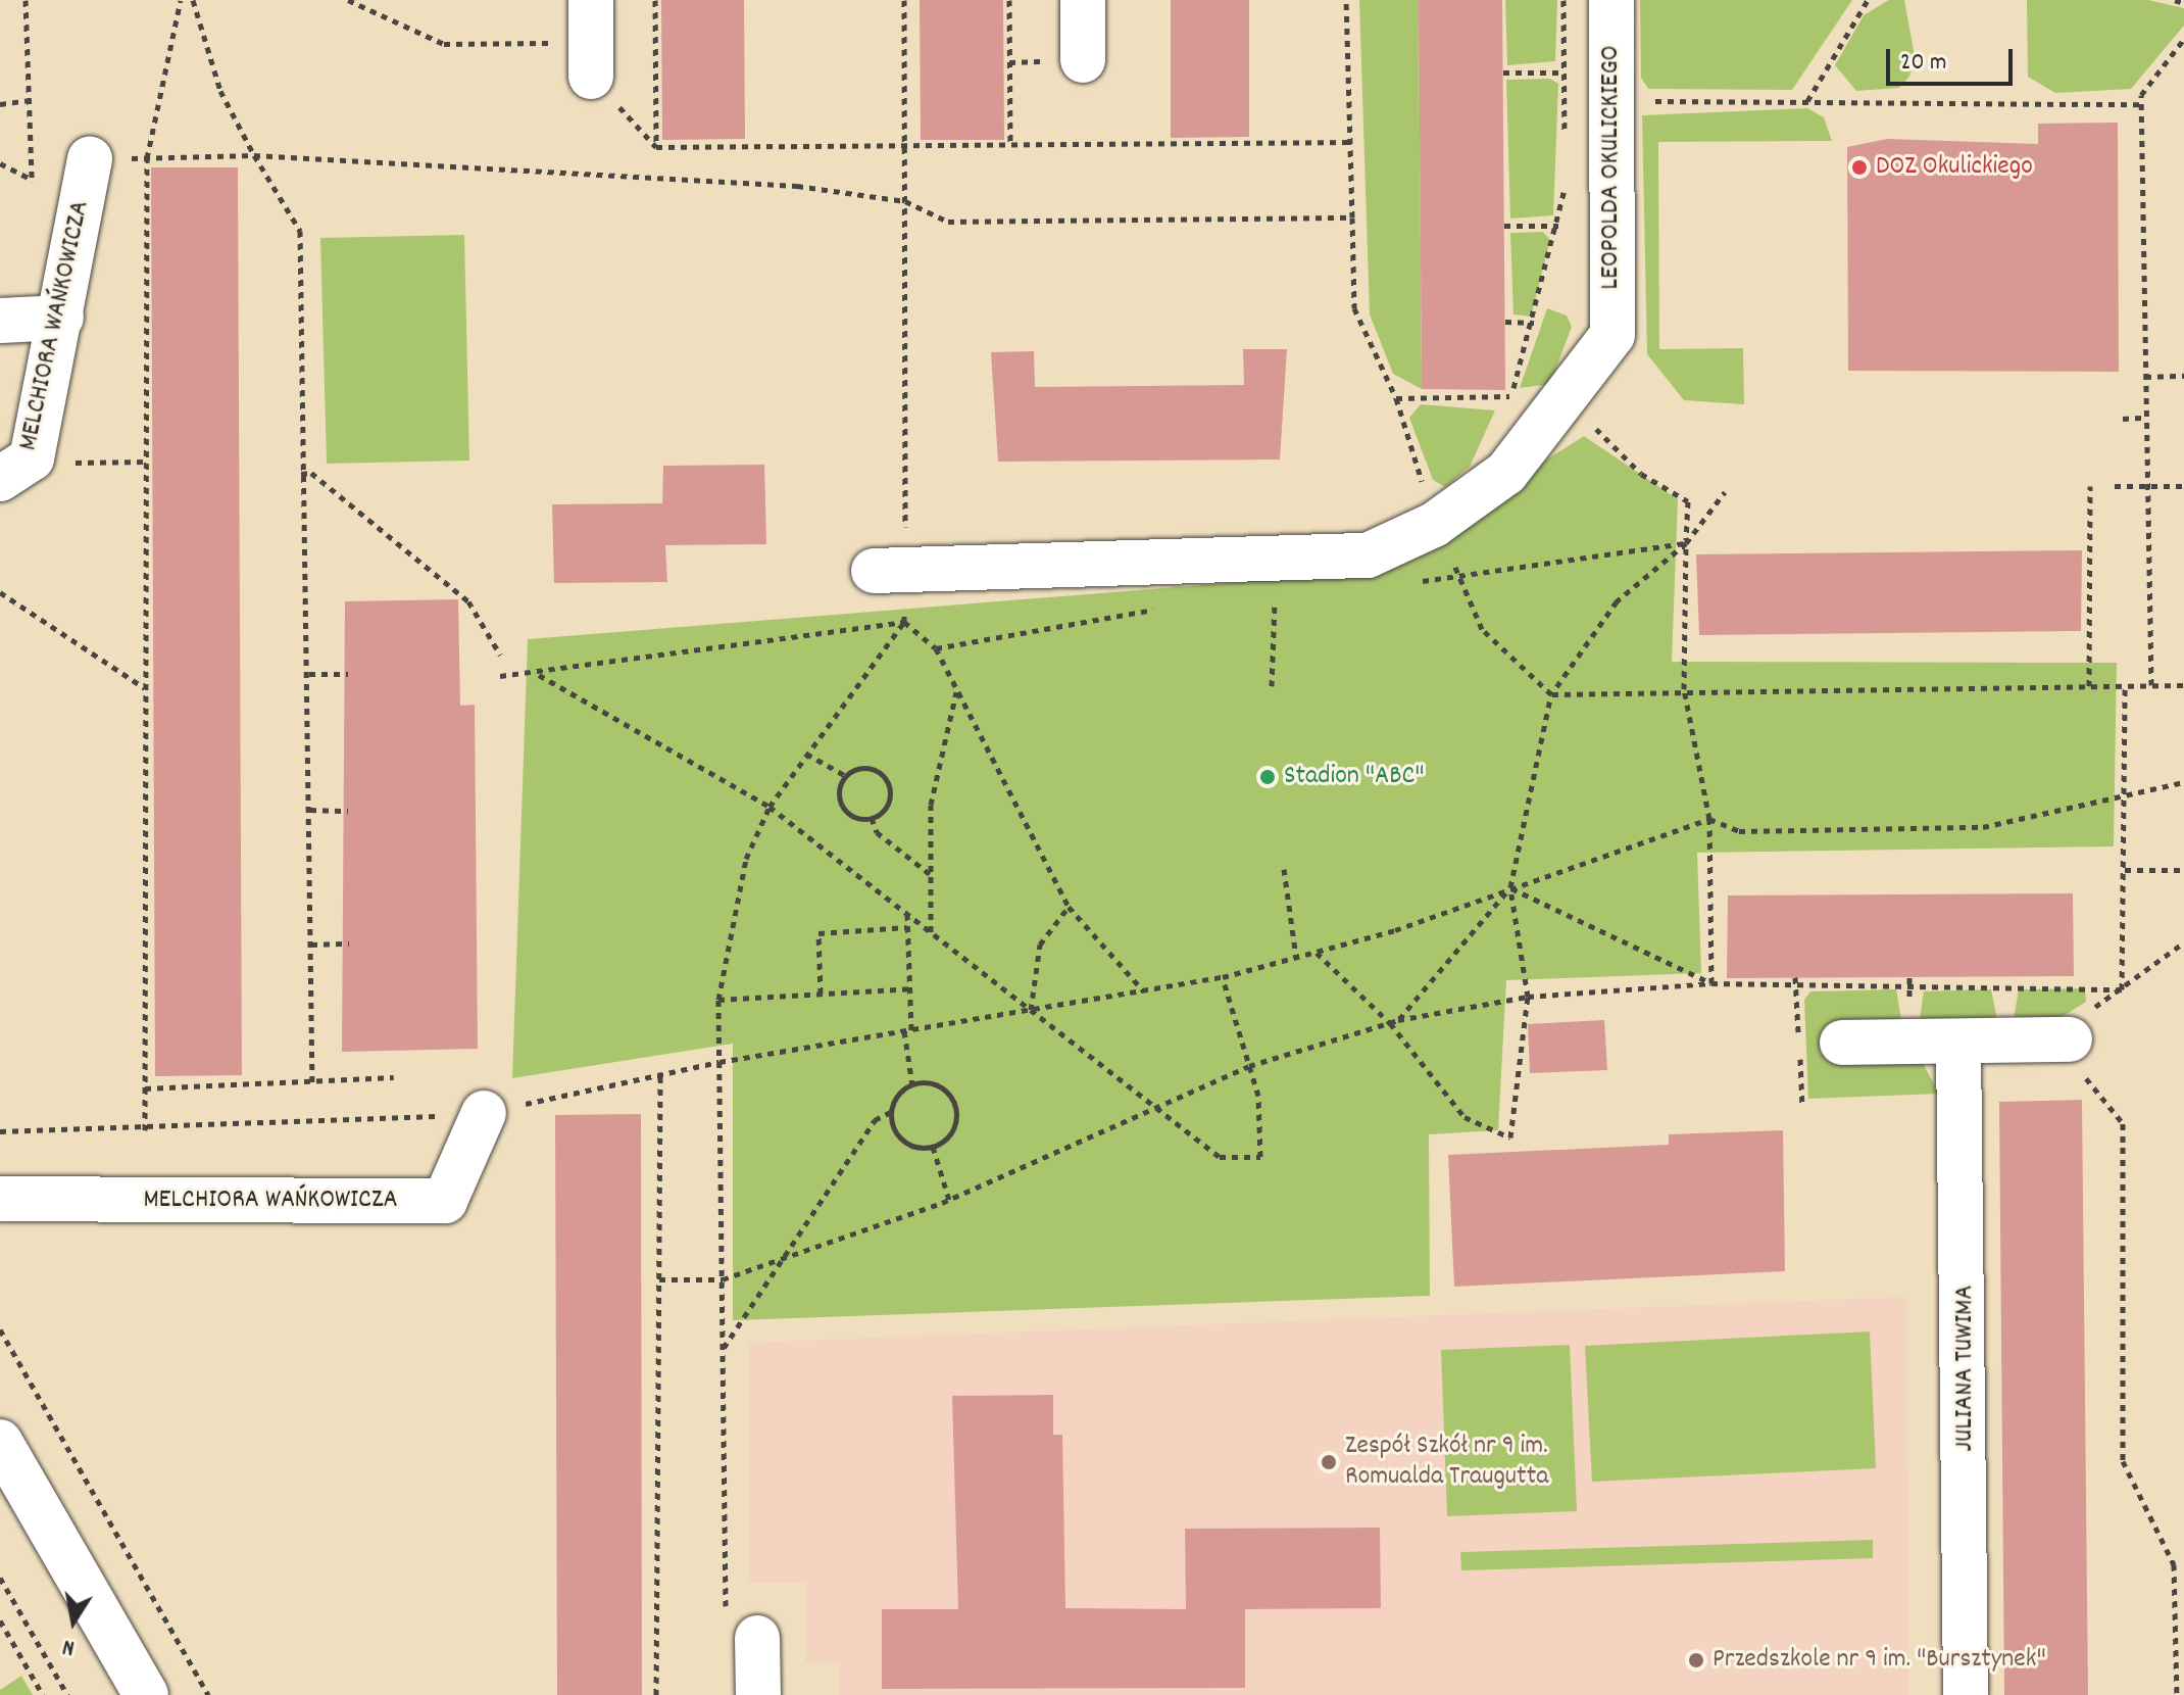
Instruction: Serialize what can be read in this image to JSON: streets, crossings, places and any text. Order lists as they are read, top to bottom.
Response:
{
  "streets": {
    "street": ["LEOPOLDA OKULICKIEGO", "MELCHIORA WAŃKOWICZA", "JULIANA TUWIMA"]
  },
  "places": [
    "DOZ Okulickiego",
    "Stadion \"ABC\"",
    "Zespół Szkół nr 9 im. Romualda Traugutta",
    "Przedszkole nr 9 im. \"Bursztynek\""
  ],
  "scale_bar": "20 m",
  "north": "bottom"
}
